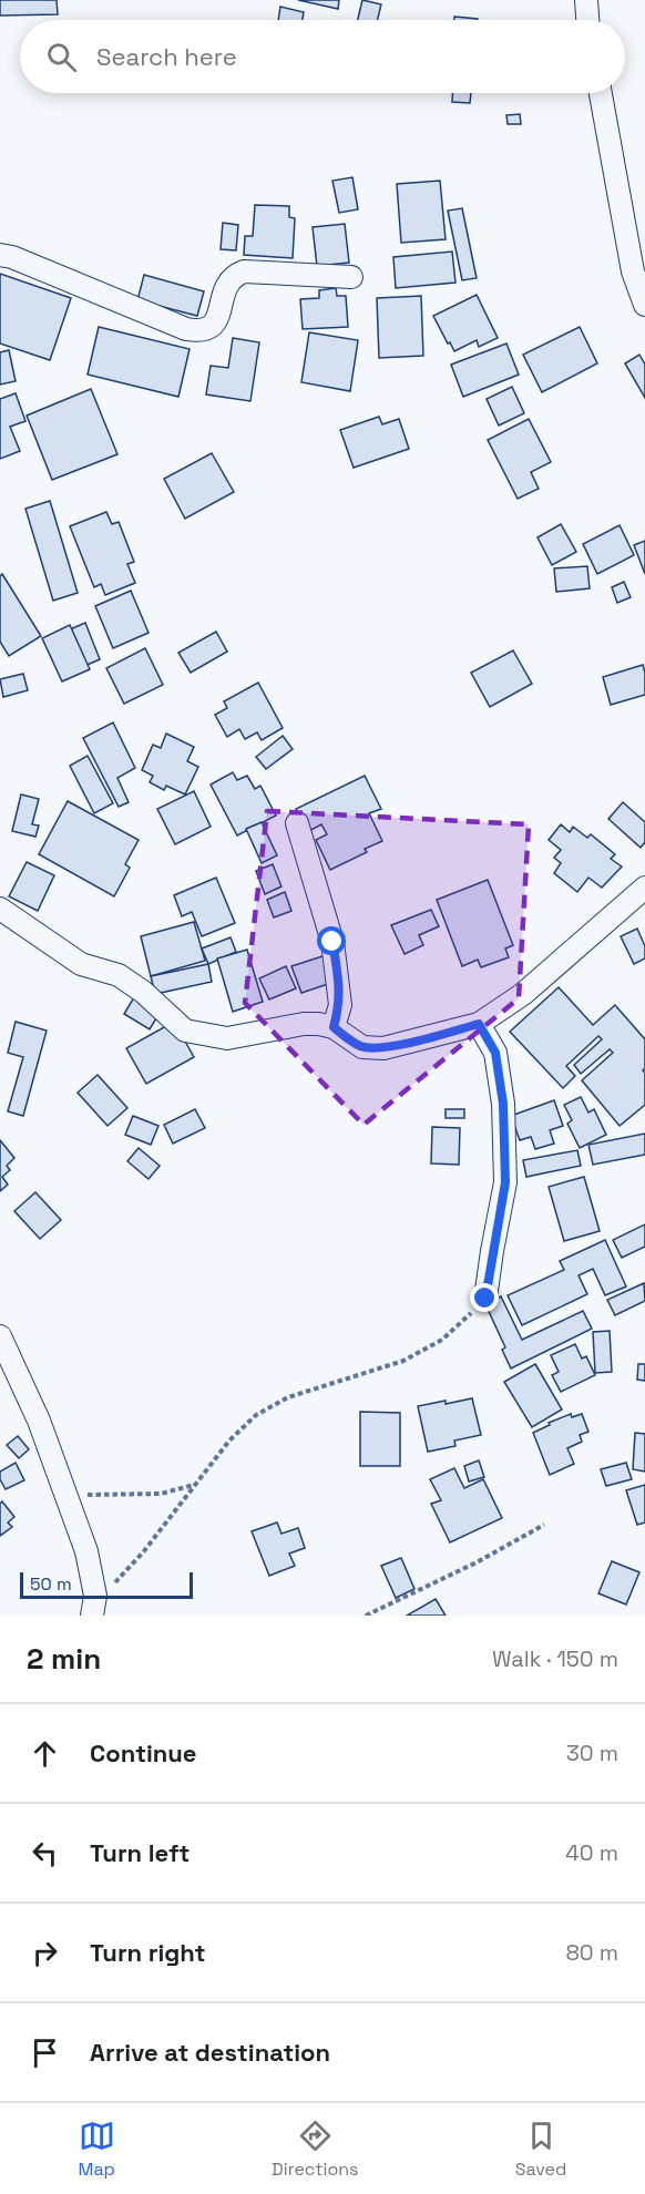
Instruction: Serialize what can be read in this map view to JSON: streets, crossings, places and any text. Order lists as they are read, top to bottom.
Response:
{
  "scale_bar": "50 m",
  "page": {
    "search": "Search here",
    "scale": "50 m",
    "heading": ["2 min", "Walk · 150 m"],
    "list": [
      ["Continue", "30 m"],
      ["Turn left", "40 m"],
      ["Turn right", "80 m"],
      "Arrive at destination"
    ],
    "nav": ["Map", "Directions", "Saved"]
  }
}
